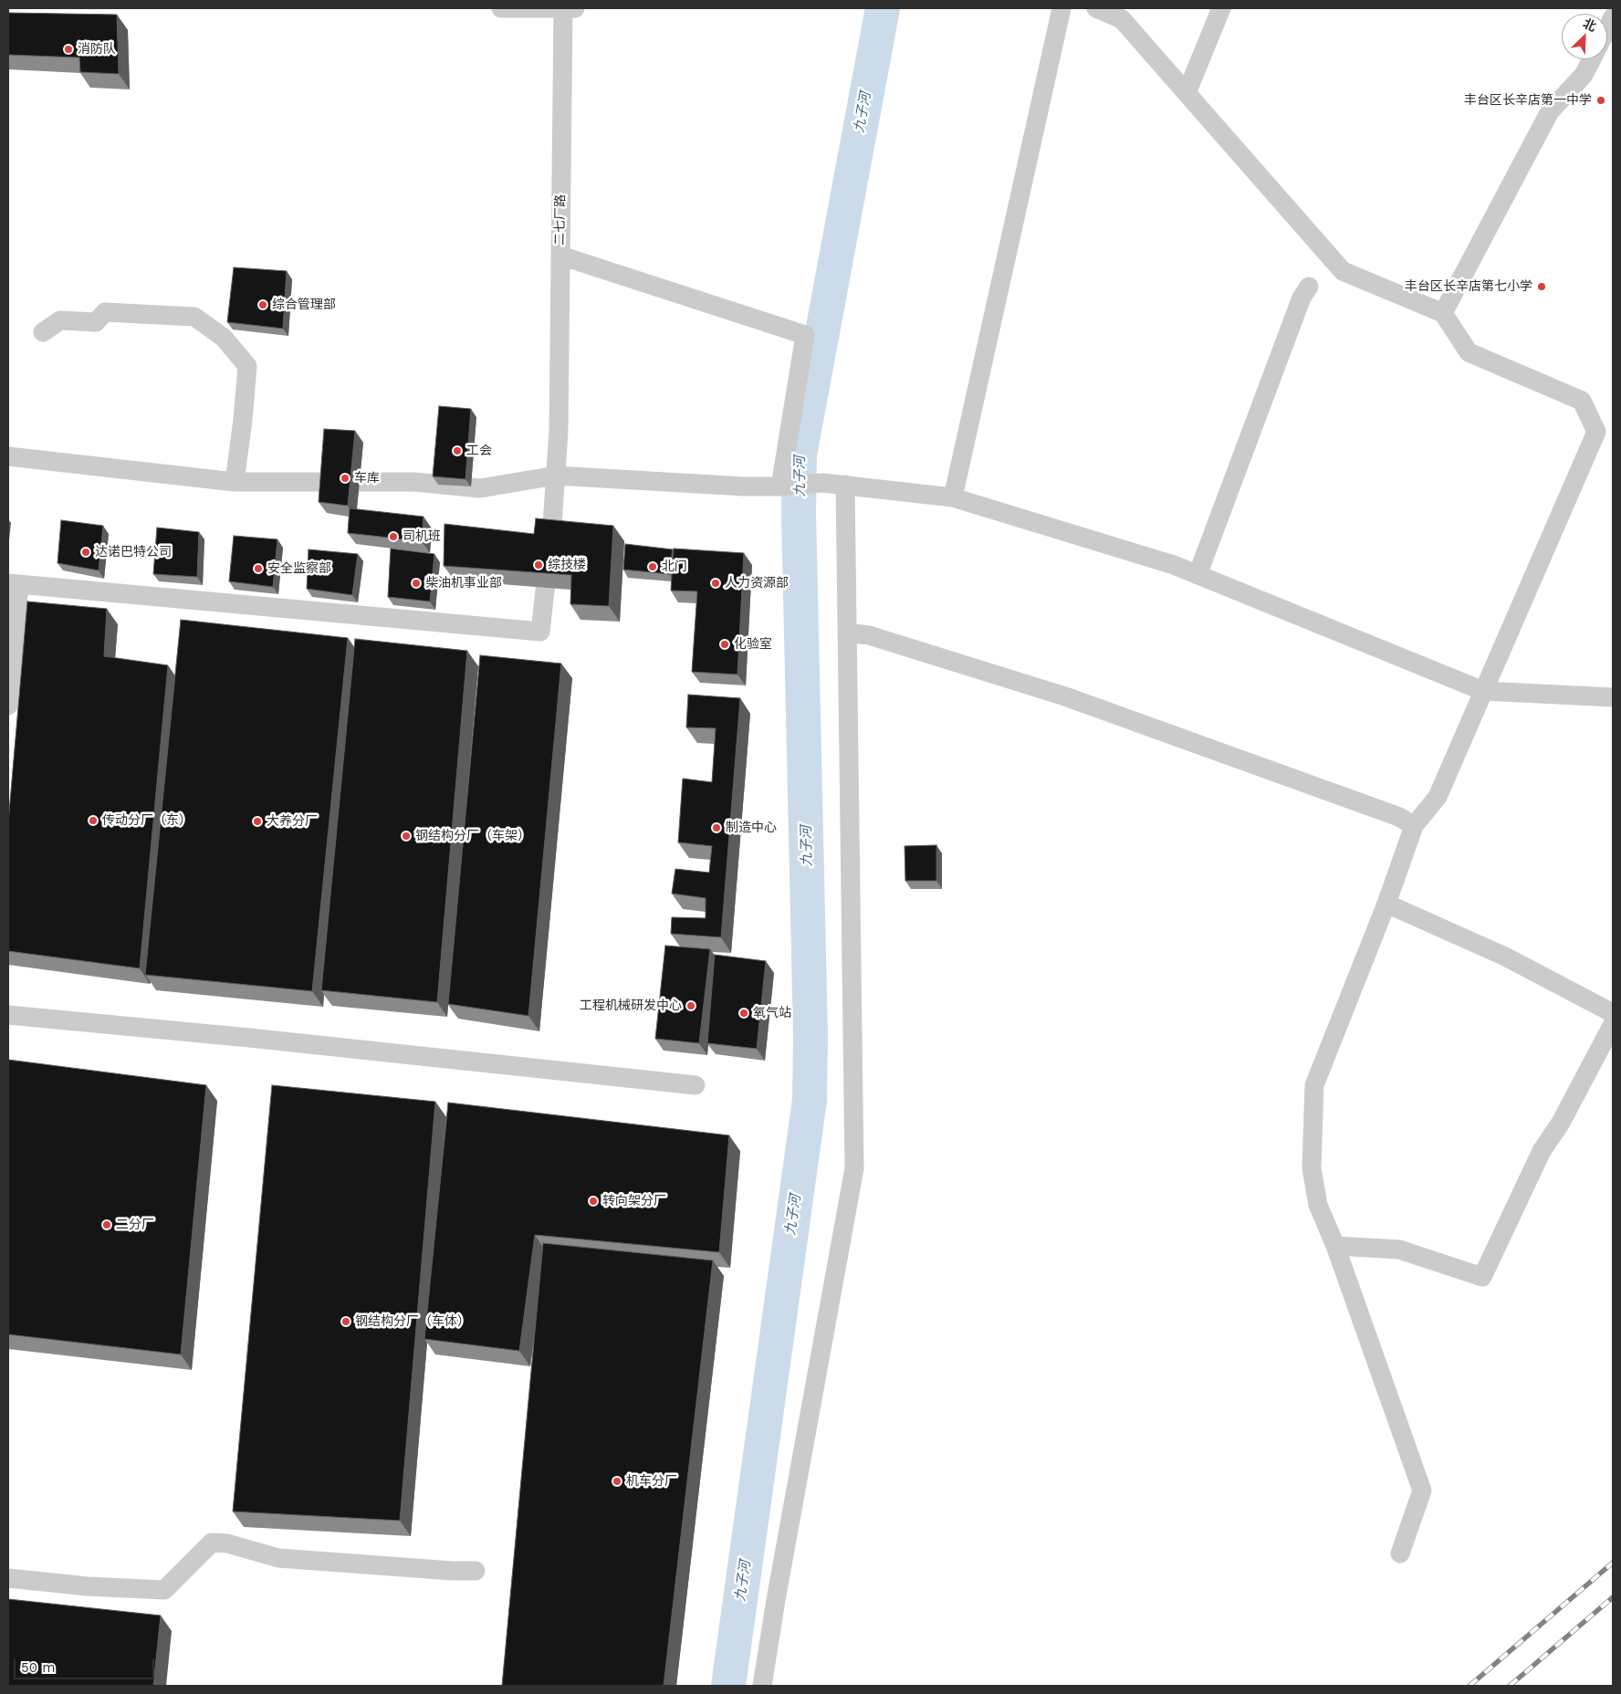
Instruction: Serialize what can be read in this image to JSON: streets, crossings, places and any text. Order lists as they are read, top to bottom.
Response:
{
  "streets": {
    "street": ["二七厂路"]
  },
  "water": ["九子河"],
  "places": [
    "消防队",
    "丰台区长辛店第一中学",
    "丰台区长辛店第七小学",
    "综合管理部",
    "工会",
    "车库",
    "司机班",
    "达诺巴特公司",
    "综技楼",
    "北门",
    "安全监察部",
    "柴油机事业部",
    "人力资源部",
    "化验室",
    "传动分厂（东）",
    "大养分厂",
    "制造中心",
    "钢结构分厂（车架）",
    "工程机械研发中心",
    "氧气站",
    "转向架分厂",
    "二分厂",
    "钢结构分厂（车体）",
    "机车分厂"
  ],
  "scale_bar": "50 m",
  "north": "top right"
}
